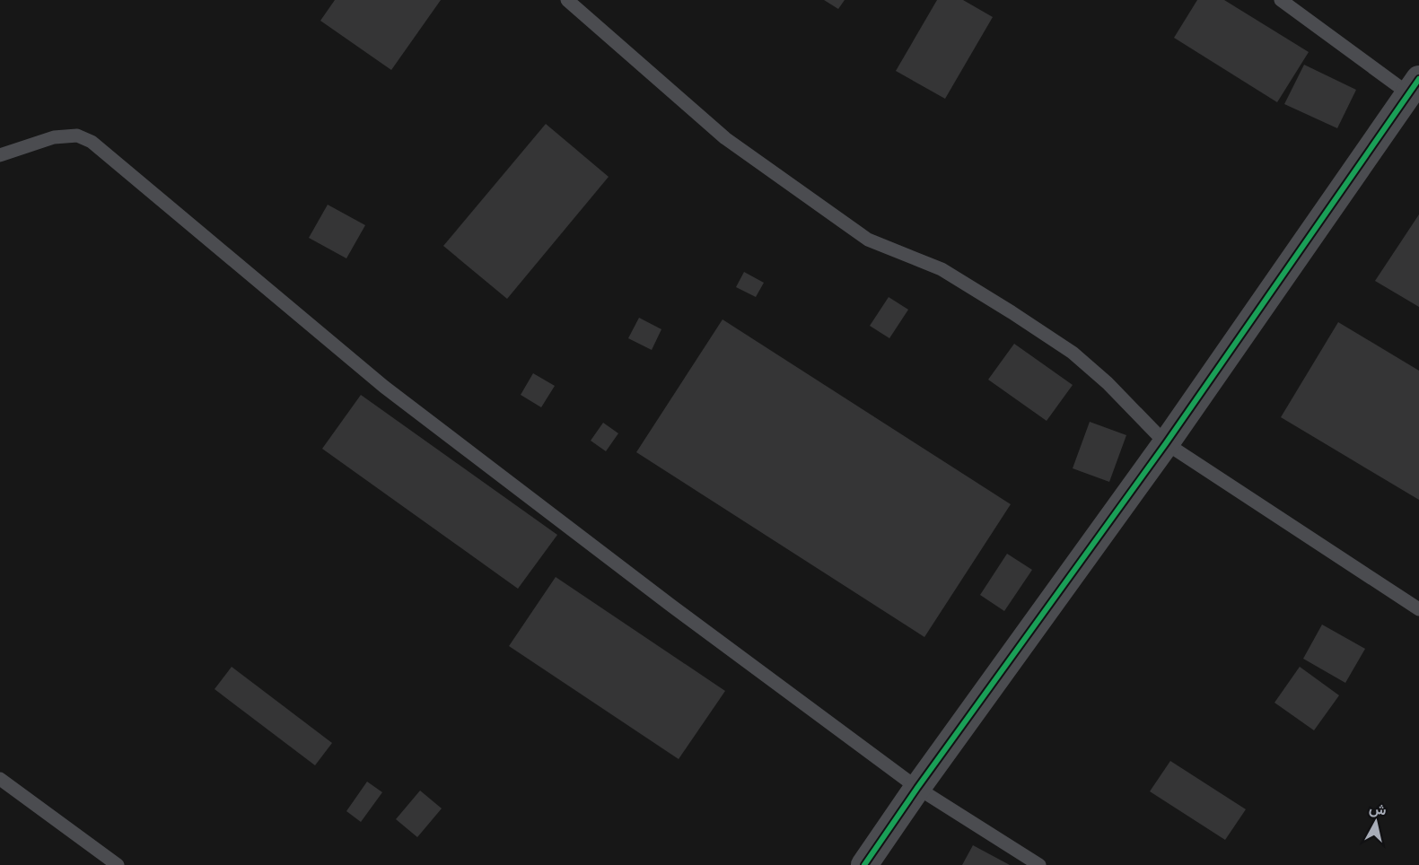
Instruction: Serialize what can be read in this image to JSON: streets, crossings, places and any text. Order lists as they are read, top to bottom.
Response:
{
  "north": "top"
}
